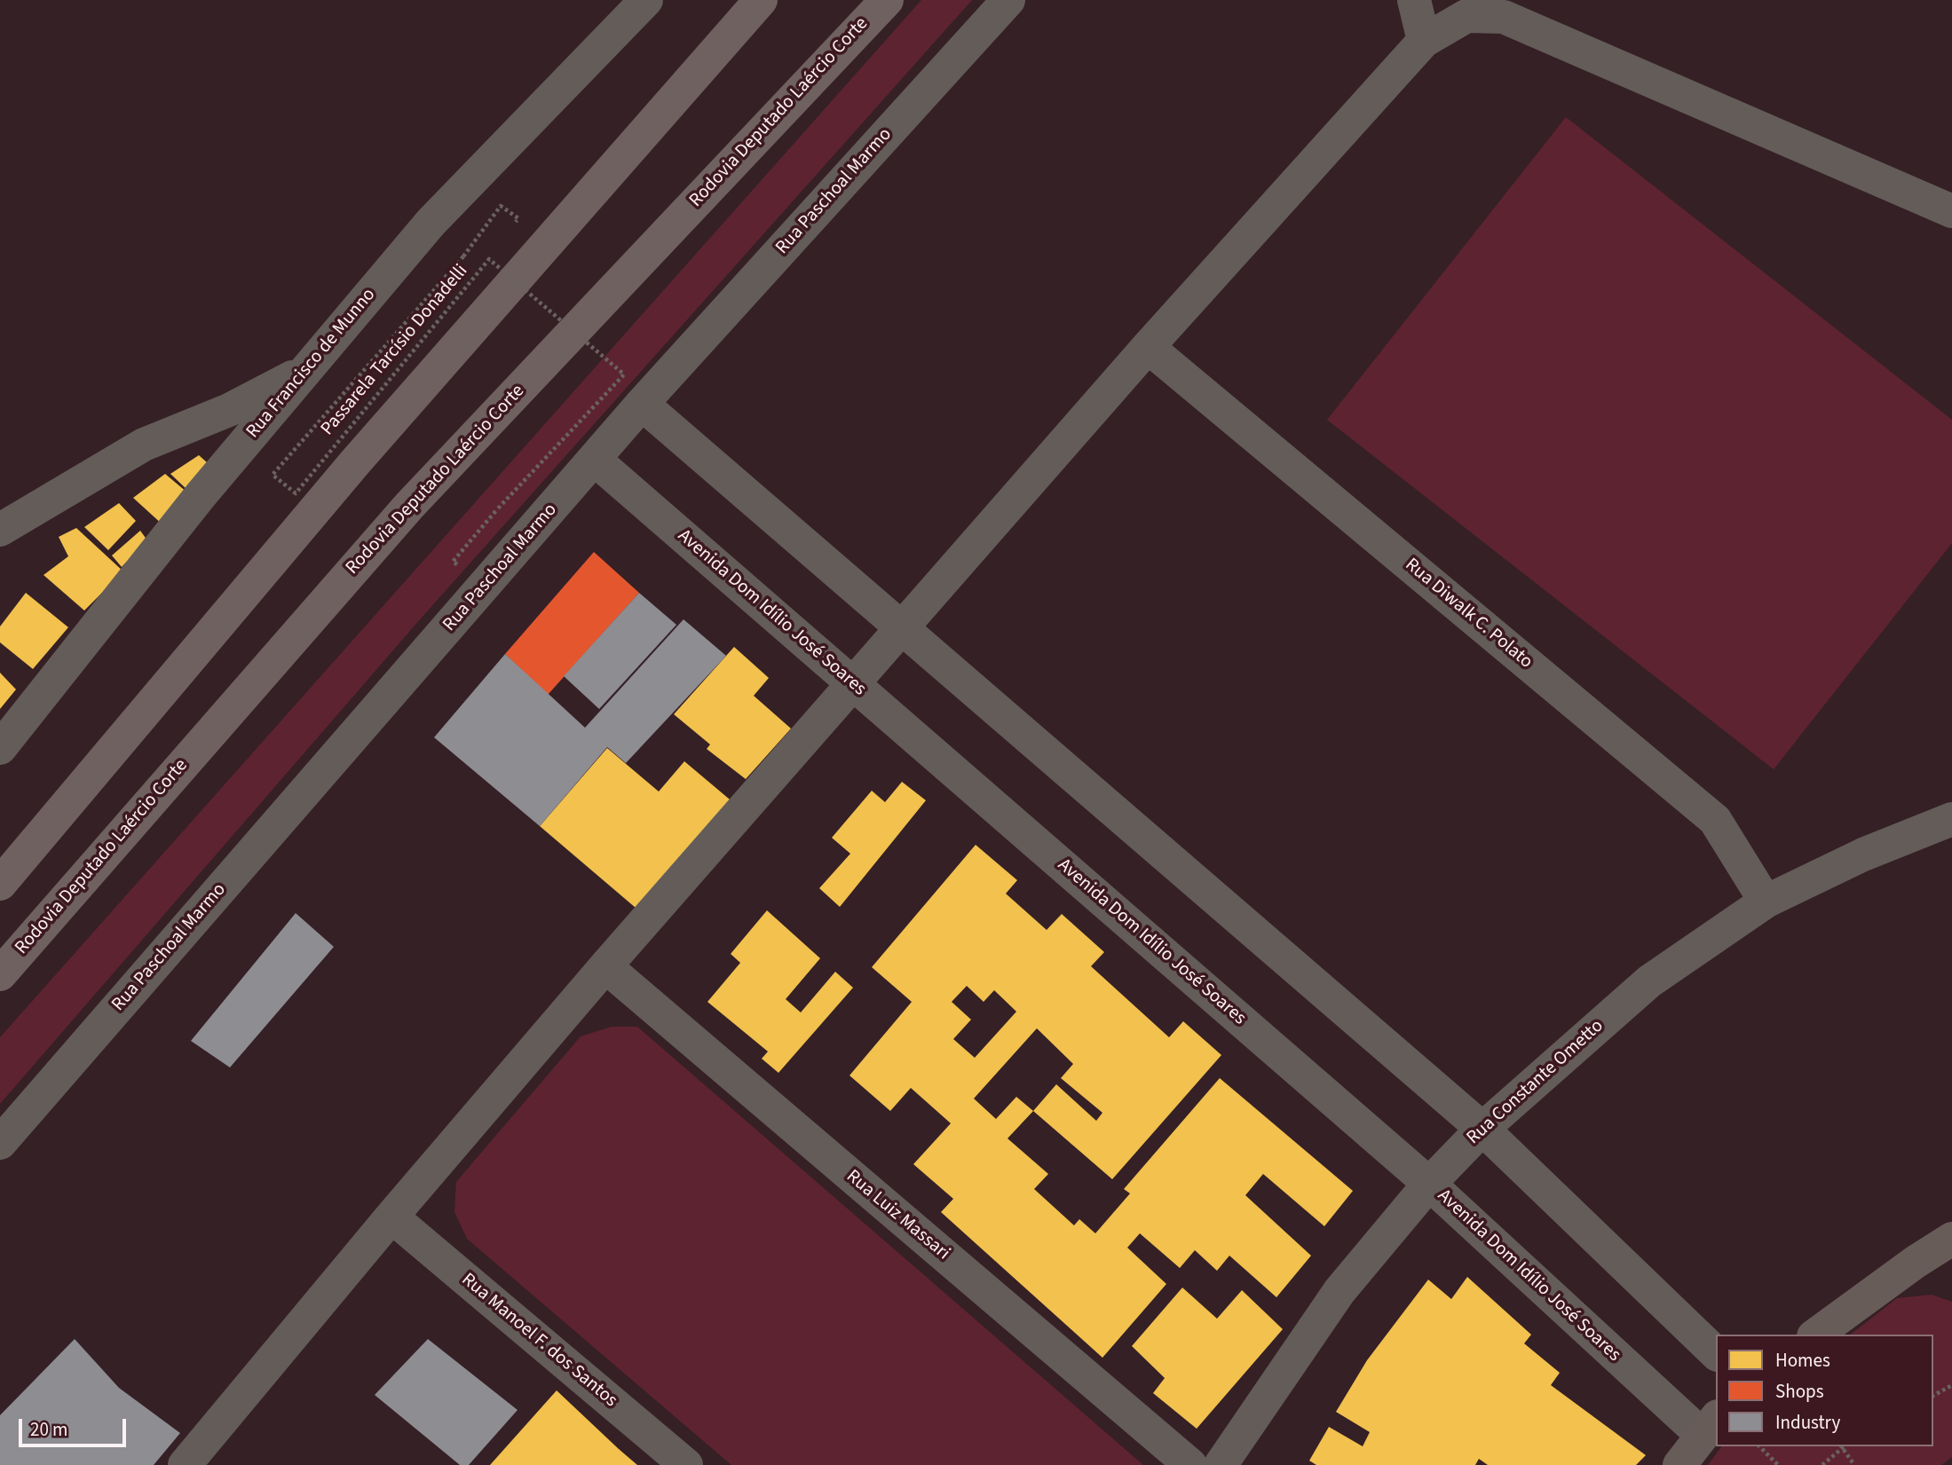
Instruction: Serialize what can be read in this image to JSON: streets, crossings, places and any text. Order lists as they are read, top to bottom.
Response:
{
  "streets": {
    "highway": ["Rodovia Deputado Laércio Corte"],
    "street": [
      "Rua Paschoal Marmo",
      "Rua Francisco de Munno",
      "Avenida Dom Idílio José Soares",
      "Rua Diwalk C. Polato",
      "Rua Constante Ometto",
      "Rua Luiz Massari",
      "Rua Manoel F. dos Santos"
    ],
    "path": ["Passarela Tarcísio Donadelli"]
  },
  "crossings": [
    ["Rua Paschoal Marmo", "Avenida Dom Idílio José Soares"],
    ["Avenida Dom Idílio José Soares", "Rua Constante Ometto"],
    ["Rua Diwalk C. Polato", "Rua Constante Ometto"]
  ],
  "legend": ["Homes", "Shops", "Industry"],
  "scale_bar": "20 m"
}
